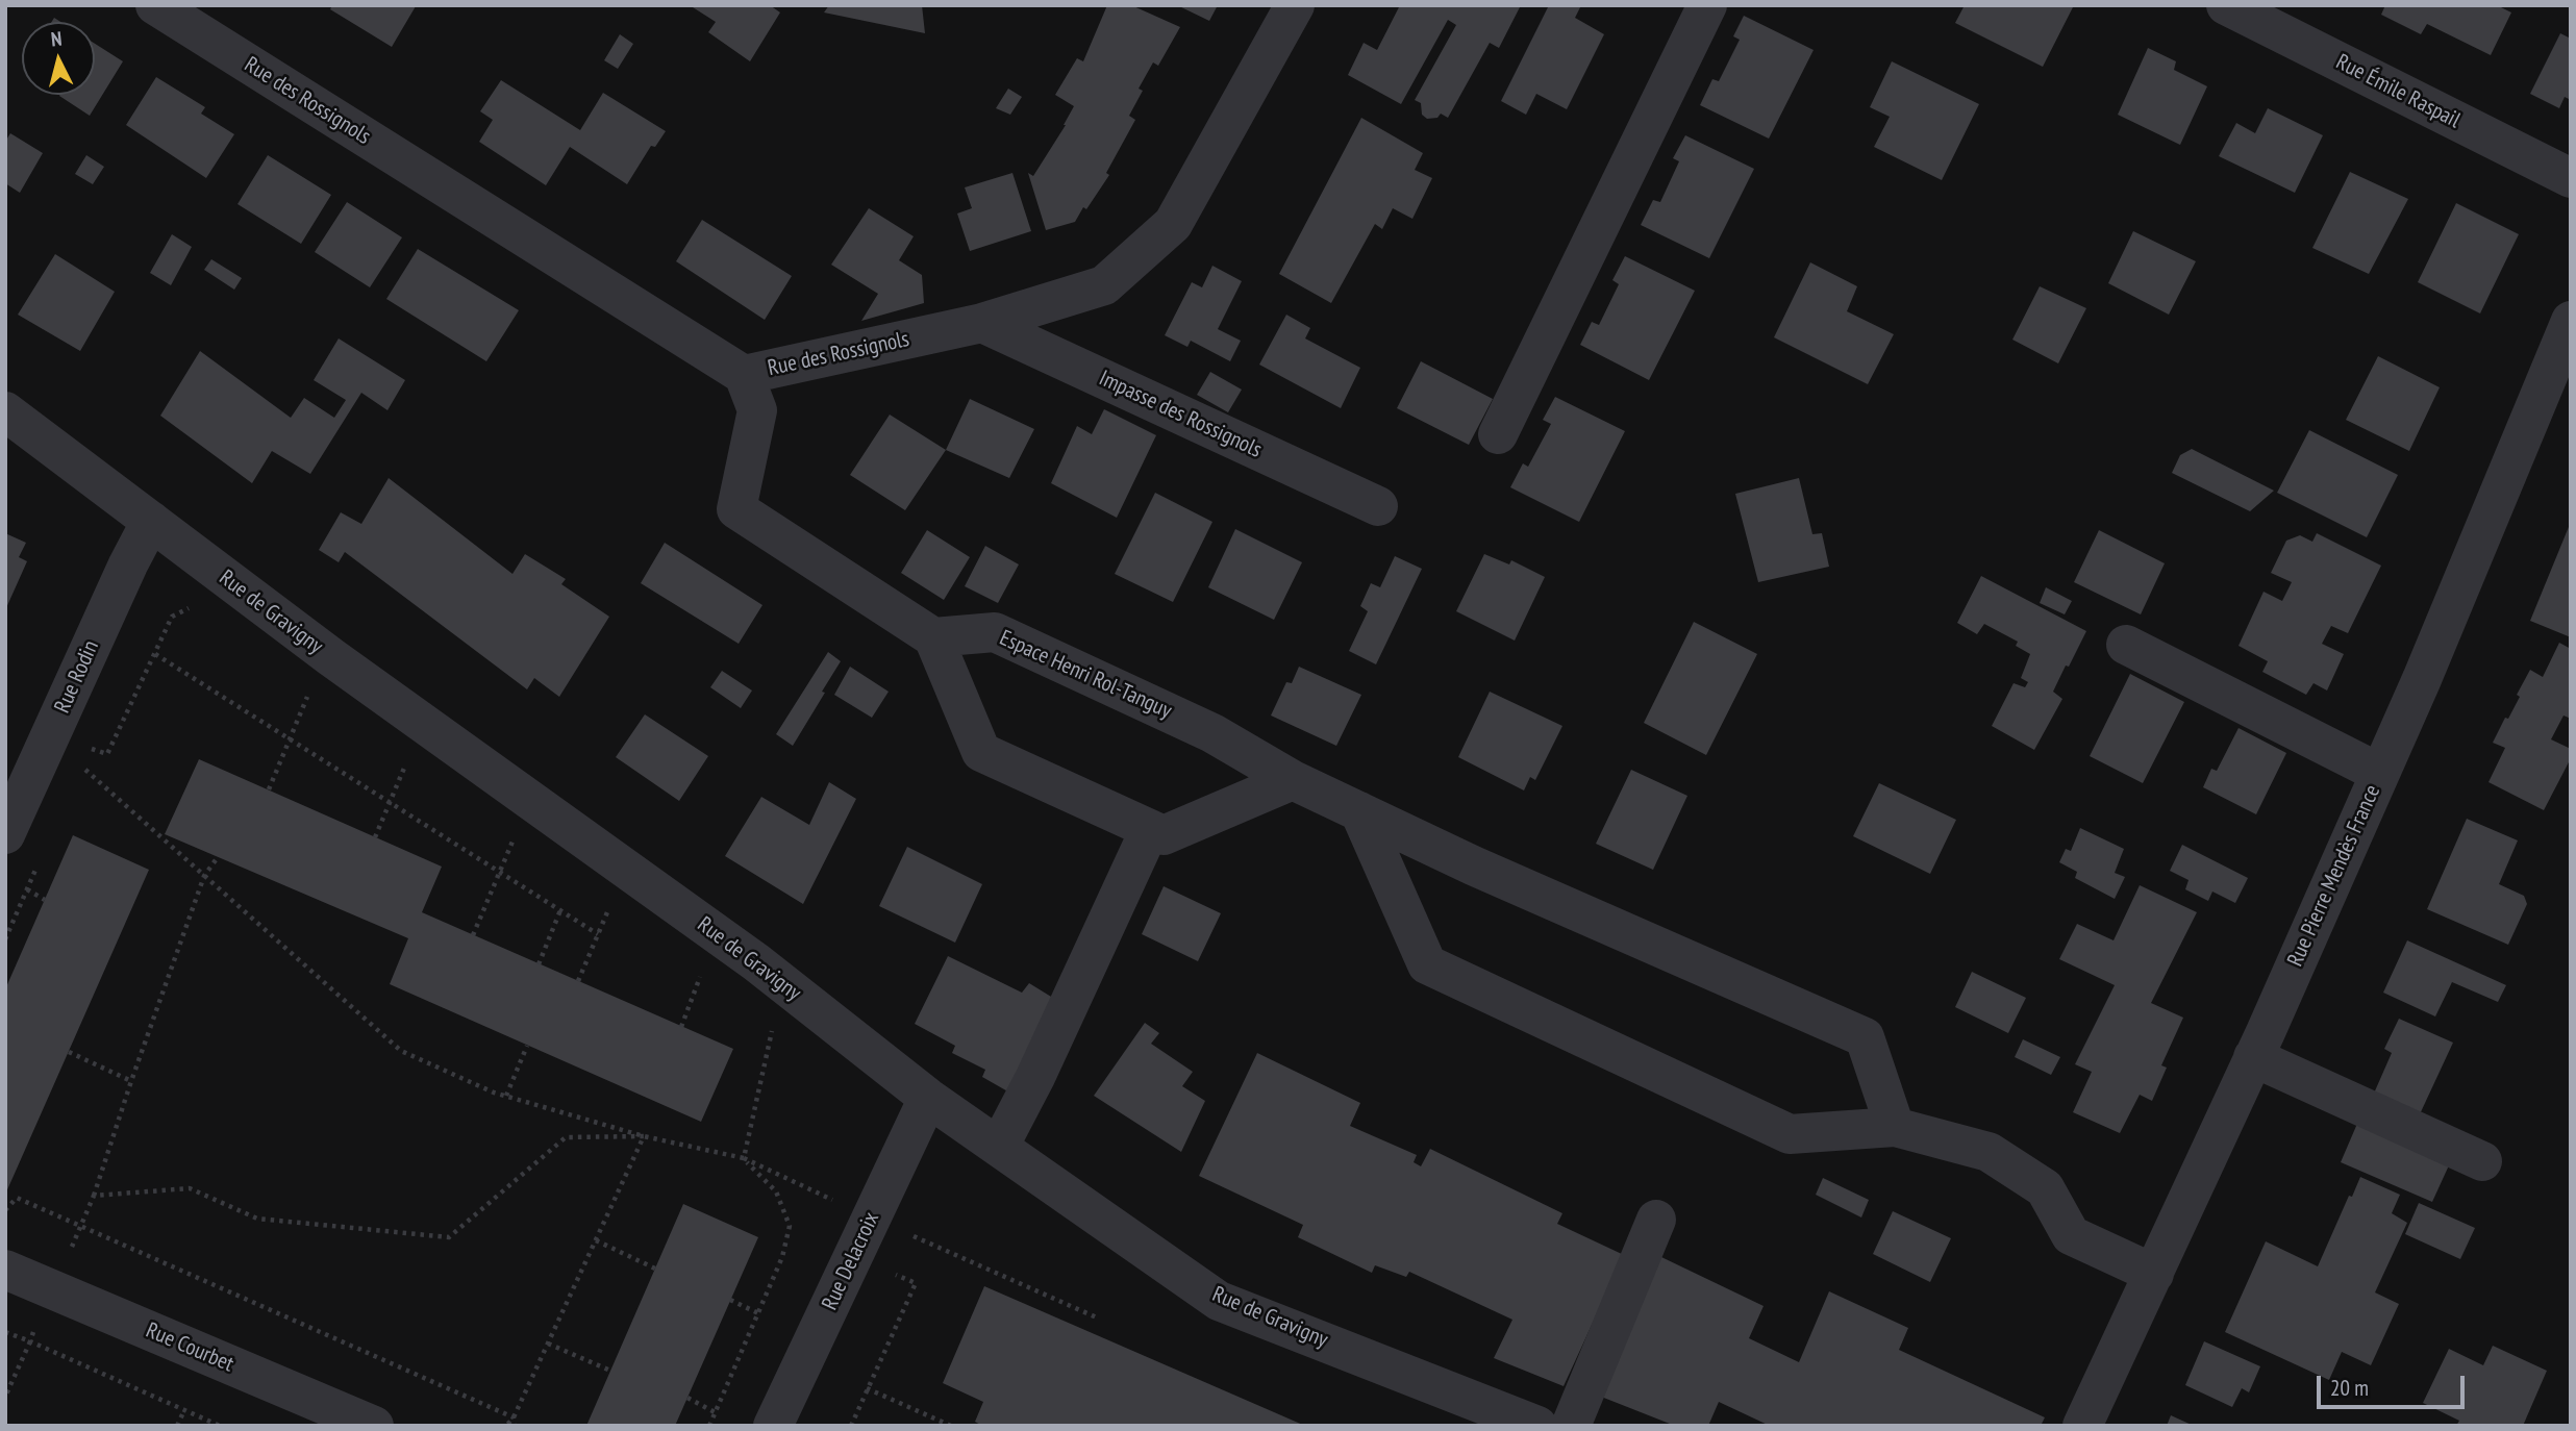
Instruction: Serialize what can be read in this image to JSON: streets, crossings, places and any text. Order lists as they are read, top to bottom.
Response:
{
  "streets": {
    "street": [
      "Rue Émile Raspail",
      "Rue des Rossignols",
      "Impasse des Rossignols",
      "Rue de Gravigny",
      "Espace Henri Rol-Tanguy",
      "Rue Rodin",
      "Rue Pierre Mendès France",
      "Rue Delacroix",
      "Rue Courbet"
    ]
  },
  "crossings": [
    ["Rue des Rossignols", "Impasse des Rossignols"],
    ["Rue de Gravigny", "Rue Rodin"],
    ["Rue de Gravigny", "Rue Delacroix"]
  ],
  "scale_bar": "20 m",
  "north": "top"
}
